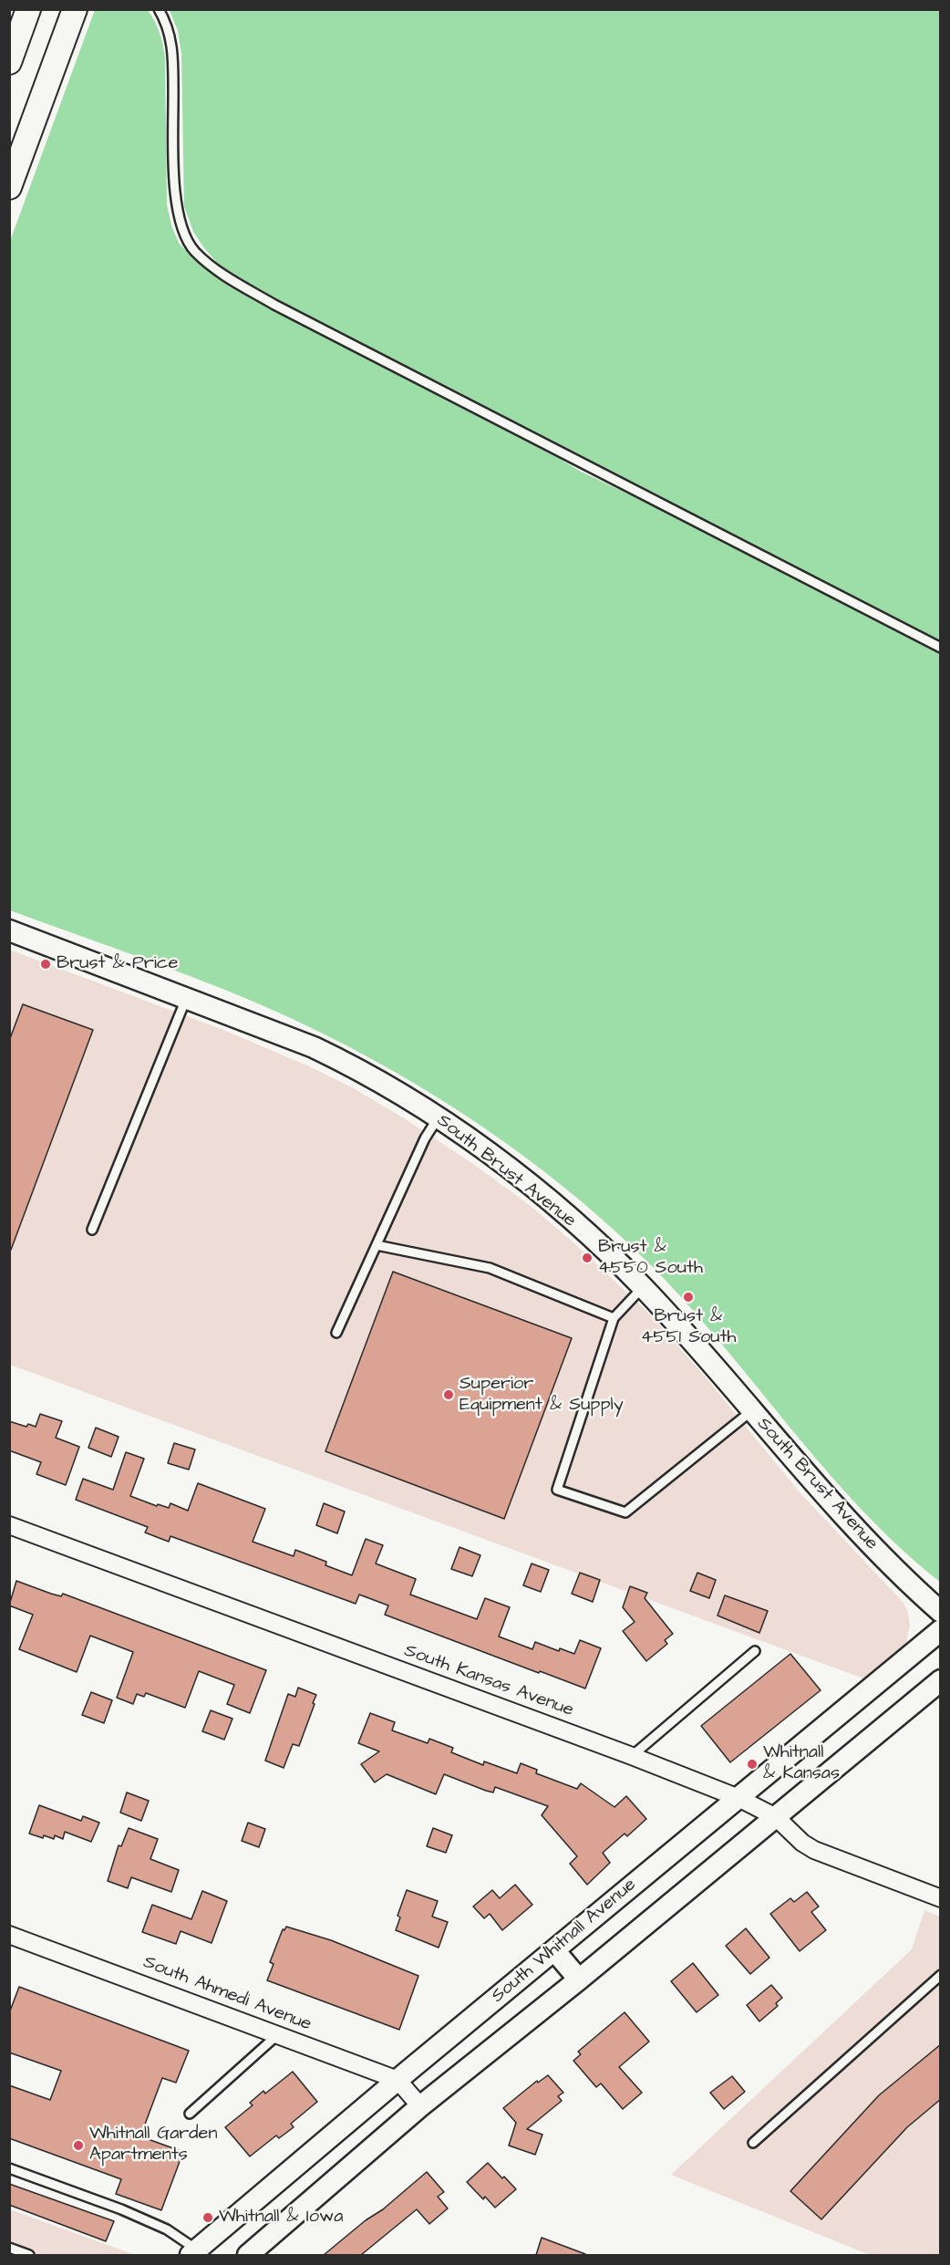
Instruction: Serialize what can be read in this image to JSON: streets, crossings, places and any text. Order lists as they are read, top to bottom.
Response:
{
  "streets": {
    "street": [
      "South Brust Avenue",
      "South Kansas Avenue",
      "South Whitnall Avenue",
      "South Ahmedi Avenue"
    ]
  },
  "crossings": [
    ["South Kansas Avenue", "South Whitnall Avenue"],
    ["South Whitnall Avenue", "South Ahmedi Avenue"]
  ],
  "places": [
    "Brust & Price",
    "Brust & 4550 South",
    "Brust & 4551 South",
    "Superior Equipment & Supply",
    "Whitnall & Kansas",
    "Whitnall Garden Apartments",
    "Whitnall & Iowa"
  ]
}
